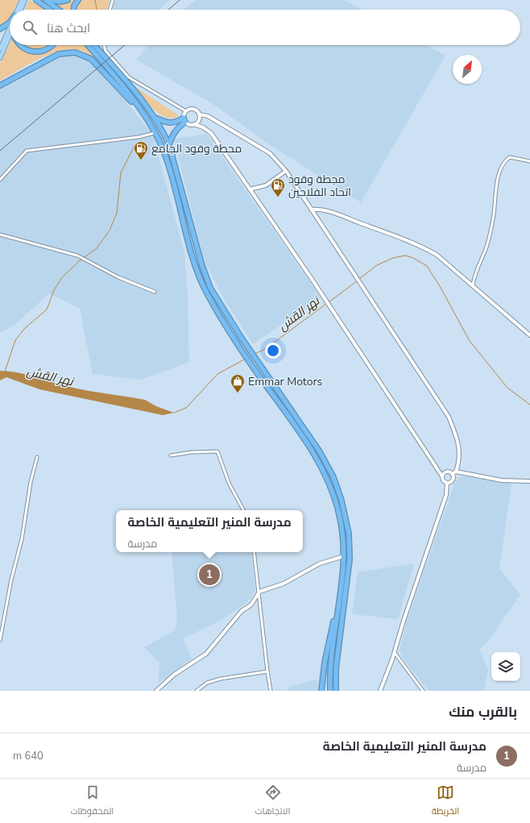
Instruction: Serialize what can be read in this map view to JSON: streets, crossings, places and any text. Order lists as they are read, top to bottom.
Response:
{
  "water": ["نهر القش"],
  "places": {
    "fuel station": ["محطة وقود الجامع", "مجطة وقود اتحاد الفلاحين"],
    "shop": ["Emmar Motors"]
  },
  "north": "top right",
  "page": {
    "search": "ابحث هنا",
    "popup": ["مدرسة المنير التعليمية الخاصة", "مدرسة"],
    "pins": "1",
    "heading": "بالقرب منك",
    "list": [
      {
        "mark": "1",
        "name": "مدرسة المنير التعليمية الخاصة",
        "note": "مدرسة",
        "value": "640 m"
      }
    ],
    "nav": ["الخريطة", "الاتجاهات", "المحفوظات"]
  }
}
